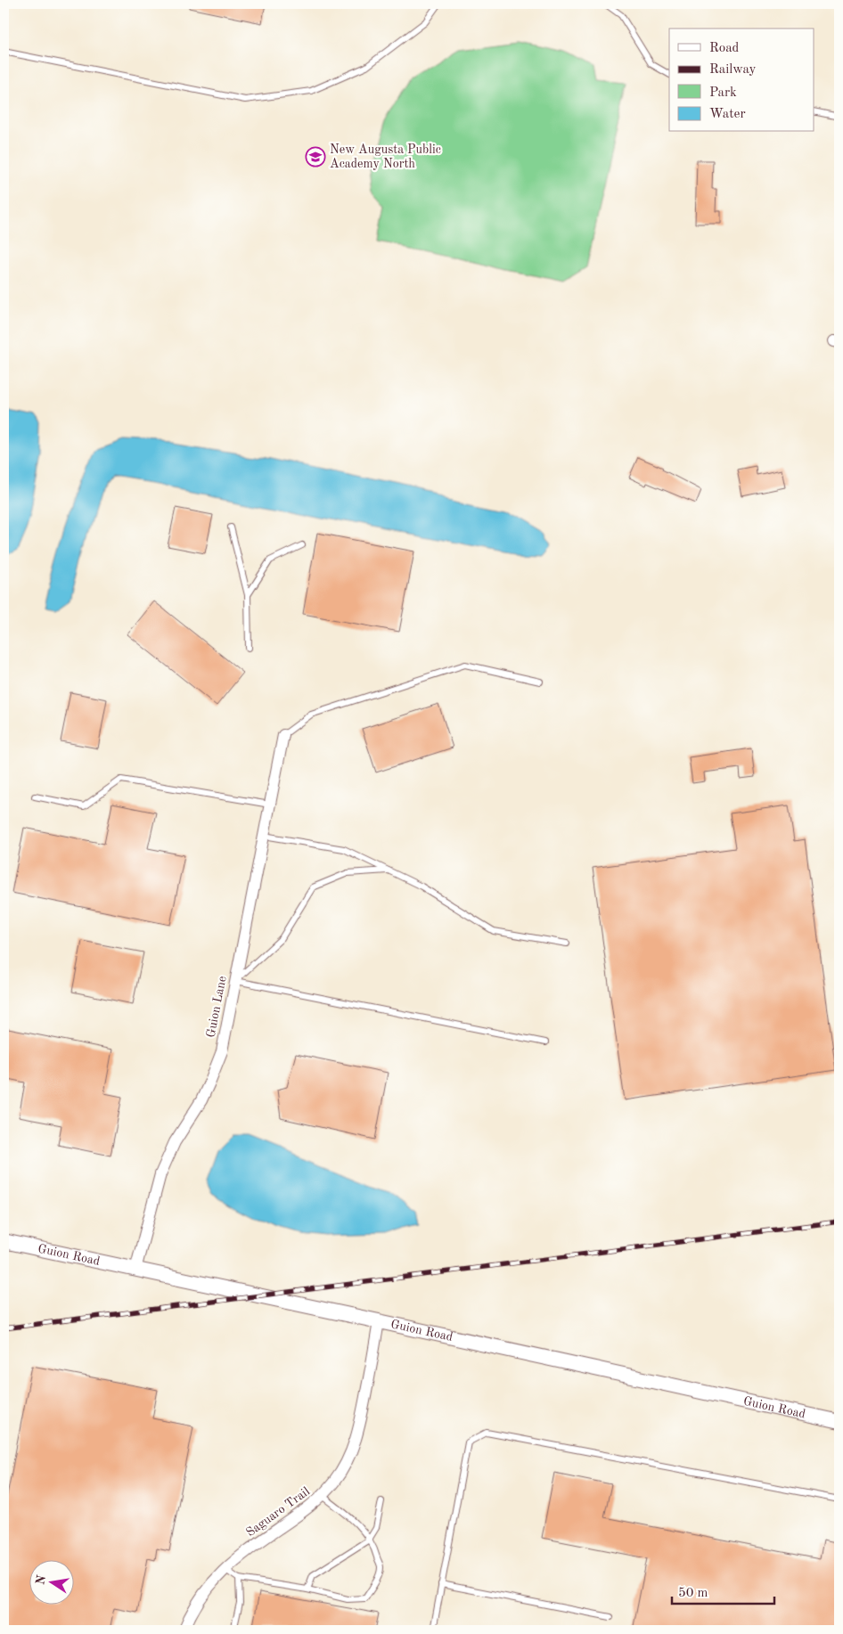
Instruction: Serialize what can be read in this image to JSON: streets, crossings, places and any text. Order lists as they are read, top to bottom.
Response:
{
  "streets": {
    "street": ["Guion Lane", "Guion Road", "Saguaro Trail"]
  },
  "crossings": [
    ["Guion Lane", "Guion Road"],
    ["Guion Road", "Saguaro Trail"]
  ],
  "places": {
    "school or university": ["New Augusta Public Academy North"]
  },
  "legend": [
    "Road",
    "Railway",
    "Park",
    "Water"
  ],
  "scale_bar": "50 m",
  "north": "left"
}
